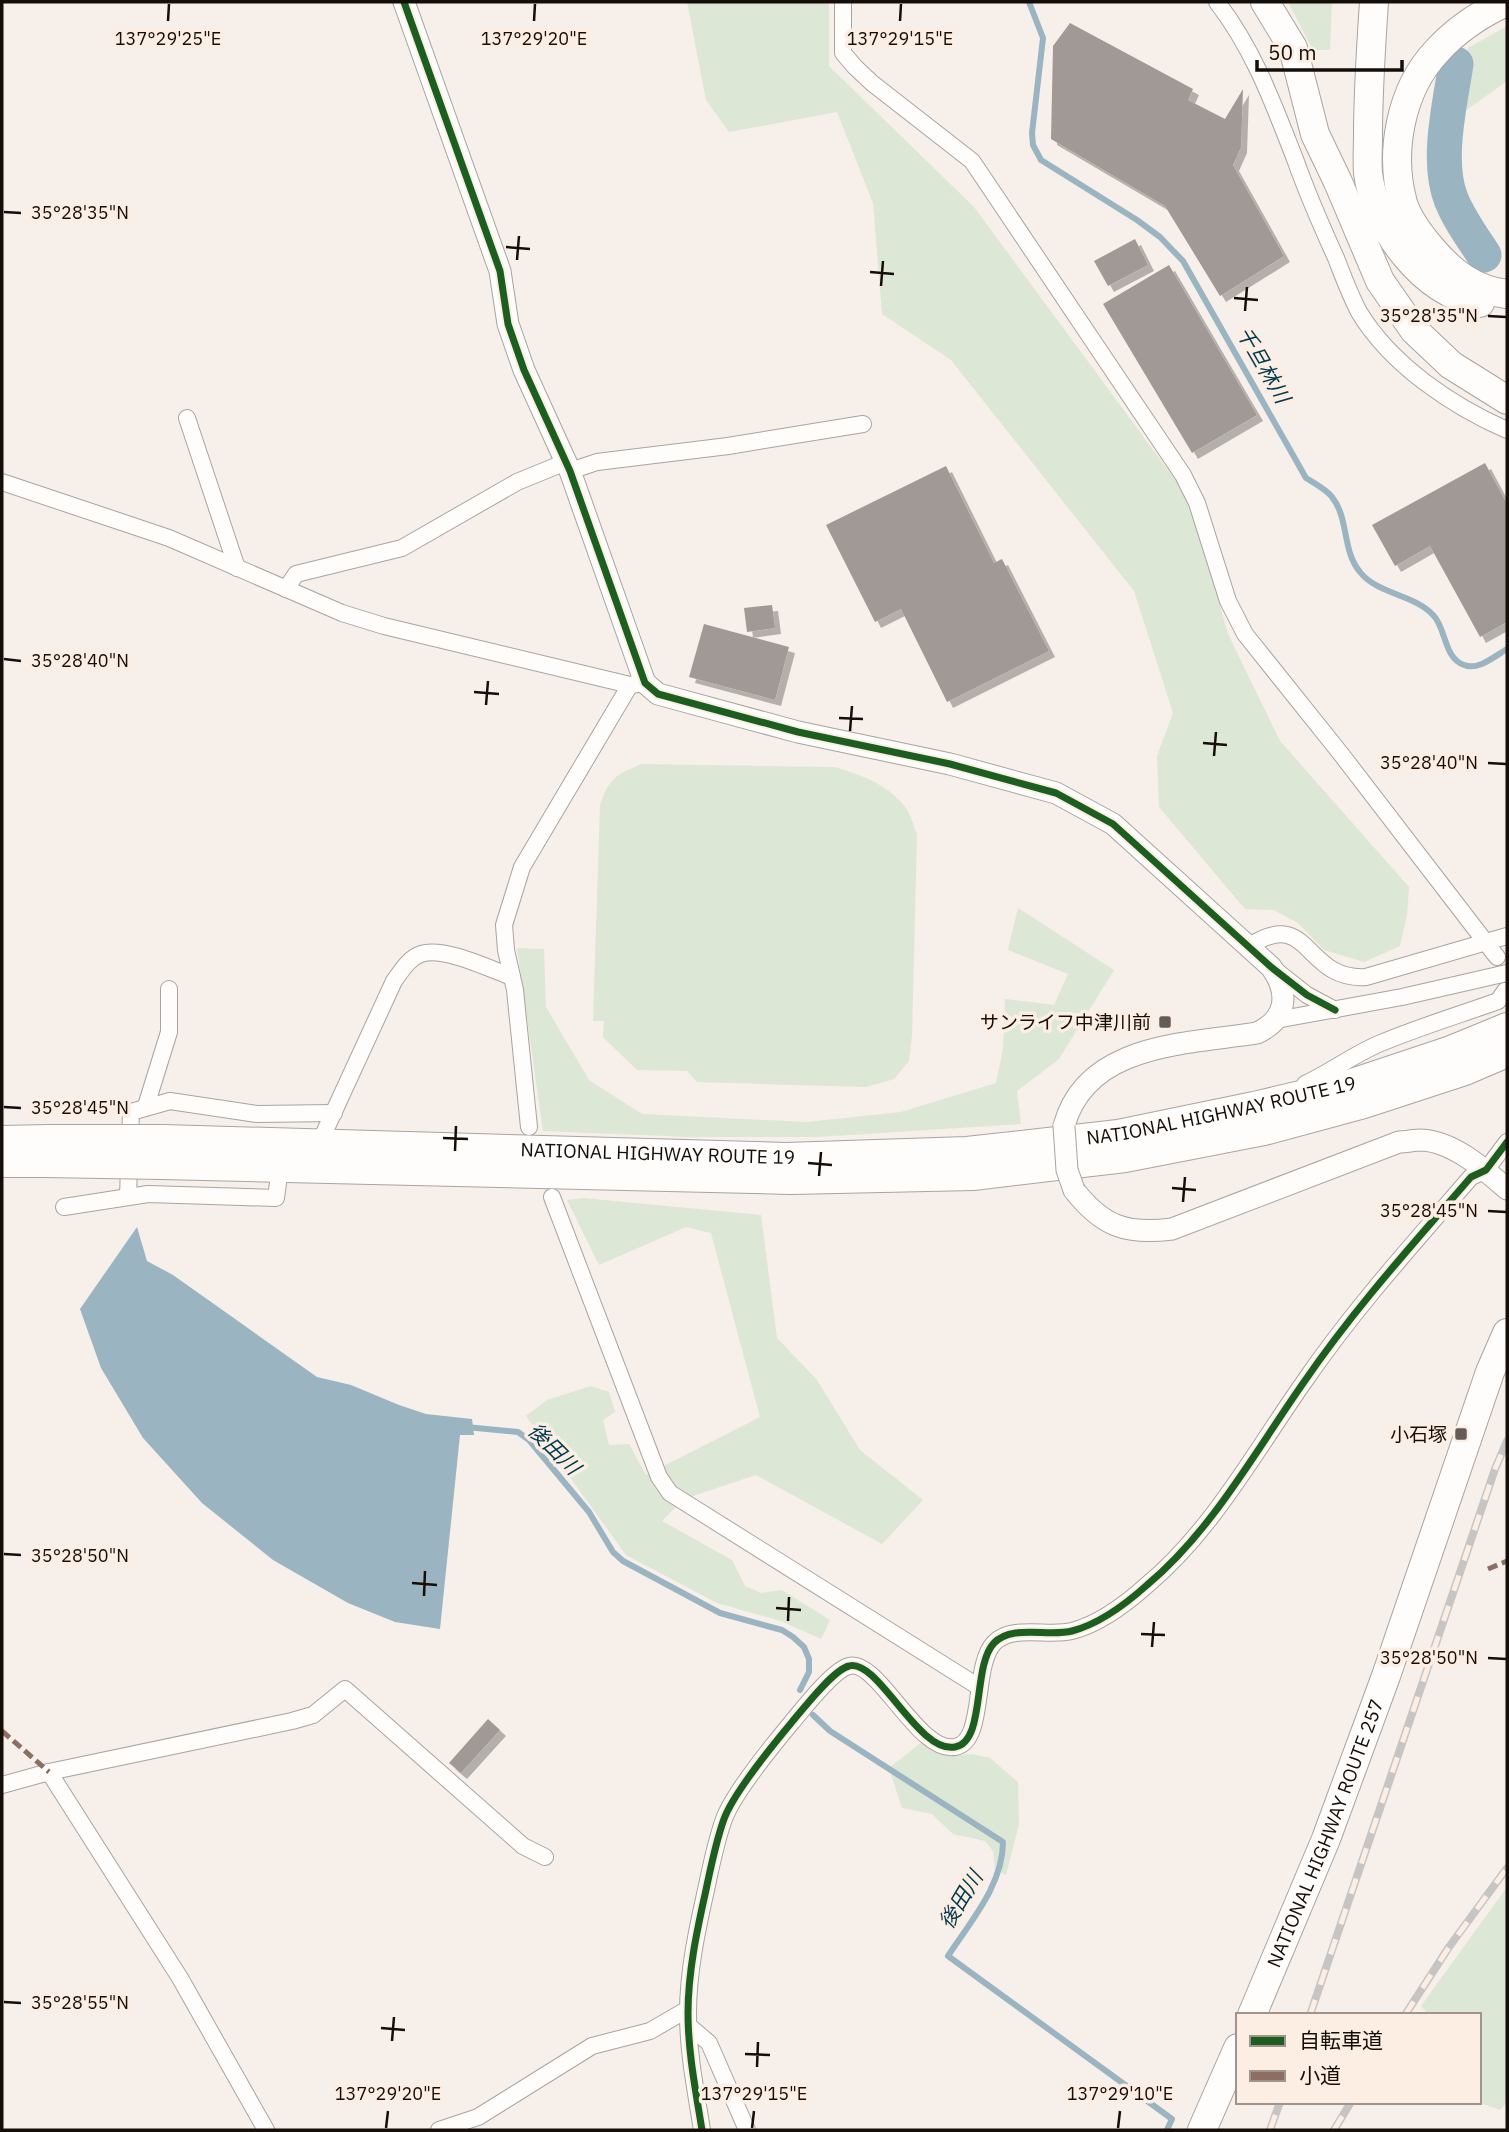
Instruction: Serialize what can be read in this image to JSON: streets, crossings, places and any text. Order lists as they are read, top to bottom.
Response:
{
  "streets": {
    "highway": ["NATIONAL HIGHWAY ROUTE 19", "NATIONAL HIGHWAY ROUTE 257"]
  },
  "water": ["千旦林川", "後田川"],
  "places": {
    "transit": ["サンライフ中津川前", "小石塚"]
  },
  "legend": ["自転車道", "小道"],
  "scale_bar": "50 m",
  "coordinates": [
    "137°29'25\"E",
    "137°29'20\"E",
    "137°29'15\"E",
    "35°28'35\"N",
    "35°28'40\"N",
    "35°28'45\"N",
    "35°28'50\"N",
    "35°28'55\"N",
    "137°29'10\"E"
  ]
}
